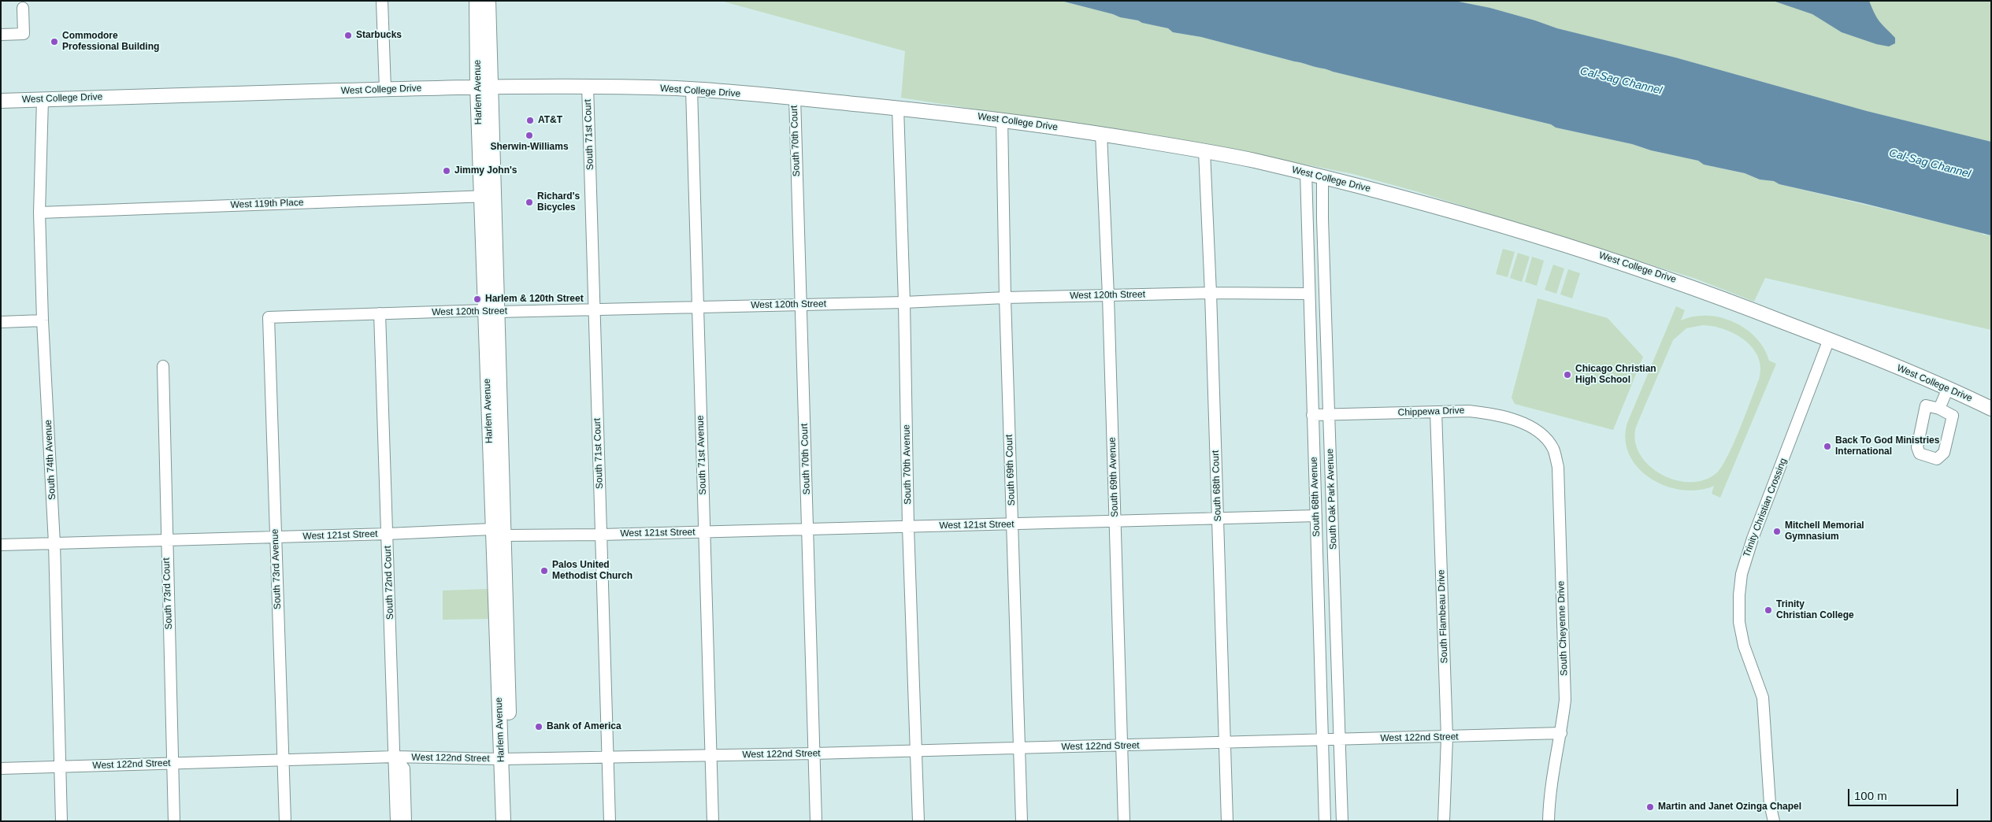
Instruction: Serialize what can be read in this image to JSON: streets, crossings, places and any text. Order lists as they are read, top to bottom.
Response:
{
  "streets": {
    "main road": ["West College Drive", "Harlem Avenue"],
    "street": [
      "South 71st Court",
      "South 70th Court",
      "West 119th Place",
      "West 120th Street",
      "Chippewa Drive",
      "South 71st Avenue",
      "South 74th Avenue",
      "South 70th Avenue",
      "South 69th Court",
      "South 69th Avenue",
      "South 68th Court",
      "South 68th Avenue",
      "South Oak Park Avenue",
      "Trinity Christian Crossing",
      "West 121st Street",
      "South 73rd Avenue",
      "South 72nd Court",
      "South 73rd Court",
      "South Flambeau Drive",
      "South Cheyenne Drive",
      "West 122nd Street"
    ]
  },
  "crossings": [
    ["West College Drive", "Harlem Avenue"],
    ["West College Drive", "South 71st Court"],
    ["West College Drive", "South 70th Court"],
    ["West College Drive", "South 71st Avenue"],
    ["West College Drive", "South 74th Avenue"],
    ["West College Drive", "South 70th Avenue"],
    ["West College Drive", "South 69th Court"],
    ["West College Drive", "South 69th Avenue"],
    ["West College Drive", "South 68th Court"],
    ["West College Drive", "South 68th Avenue"],
    ["West College Drive", "South Oak Park Avenue"],
    ["West College Drive", "Trinity Christian Crossing"],
    ["Harlem Avenue", "West 119th Place"],
    ["Harlem Avenue", "West 120th Street"],
    ["Harlem Avenue", "West 121st Street"],
    ["Harlem Avenue", "West 122nd Street"],
    ["South 71st Court", "West 120th Street"],
    ["South 71st Court", "West 121st Street"],
    ["South 71st Court", "West 122nd Street"],
    ["South 70th Court", "West 120th Street"],
    ["South 70th Court", "West 121st Street"],
    ["South 70th Court", "West 122nd Street"],
    ["West 119th Place", "South 74th Avenue"],
    ["West 120th Street", "South 71st Avenue"],
    ["West 120th Street", "South 70th Avenue"],
    ["West 120th Street", "South 69th Court"],
    ["West 120th Street", "South 69th Avenue"],
    ["West 120th Street", "South 68th Court"],
    ["West 120th Street", "South 68th Avenue"],
    ["West 120th Street", "South 73rd Avenue"],
    ["West 120th Street", "South 72nd Court"],
    ["Chippewa Drive", "South 68th Avenue"],
    ["Chippewa Drive", "South Oak Park Avenue"],
    ["Chippewa Drive", "South Flambeau Drive"],
    ["Chippewa Drive", "South Cheyenne Drive"],
    ["South 71st Avenue", "West 121st Street"],
    ["South 71st Avenue", "West 122nd Street"],
    ["South 74th Avenue", "West 121st Street"],
    ["South 74th Avenue", "West 122nd Street"],
    ["South 70th Avenue", "West 121st Street"],
    ["South 70th Avenue", "West 122nd Street"],
    ["South 69th Court", "West 121st Street"],
    ["South 69th Court", "West 122nd Street"],
    ["South 69th Avenue", "West 121st Street"],
    ["South 69th Avenue", "West 122nd Street"],
    ["South 68th Court", "West 121st Street"],
    ["South 68th Court", "West 122nd Street"],
    ["South 68th Avenue", "West 121st Street"],
    ["South 68th Avenue", "West 122nd Street"],
    ["South Oak Park Avenue", "West 122nd Street"],
    ["West 121st Street", "South 73rd Avenue"],
    ["West 121st Street", "South 72nd Court"],
    ["West 121st Street", "South 73rd Court"],
    ["South 73rd Avenue", "West 122nd Street"],
    ["South 72nd Court", "West 122nd Street"],
    ["South 73rd Court", "West 122nd Street"],
    ["South Flambeau Drive", "West 122nd Street"],
    ["South Cheyenne Drive", "West 122nd Street"]
  ],
  "water": ["Cal-Sag Channel"],
  "places": [
    "Starbucks",
    "Commodore Professional Building",
    "AT&T",
    "Sherwin-Williams",
    "Jimmy John's",
    "Richard's Bicycles",
    "Harlem & 120th Street",
    "Chicago Christian High School",
    "Back To God Ministries International",
    "Mitchell Memorial Gymnasium",
    "Palos United Methodist Church",
    "Trinity Christian College",
    "Bank of America",
    "Martin and Janet Ozinga Chapel"
  ],
  "scale_bar": "100 m"
}
